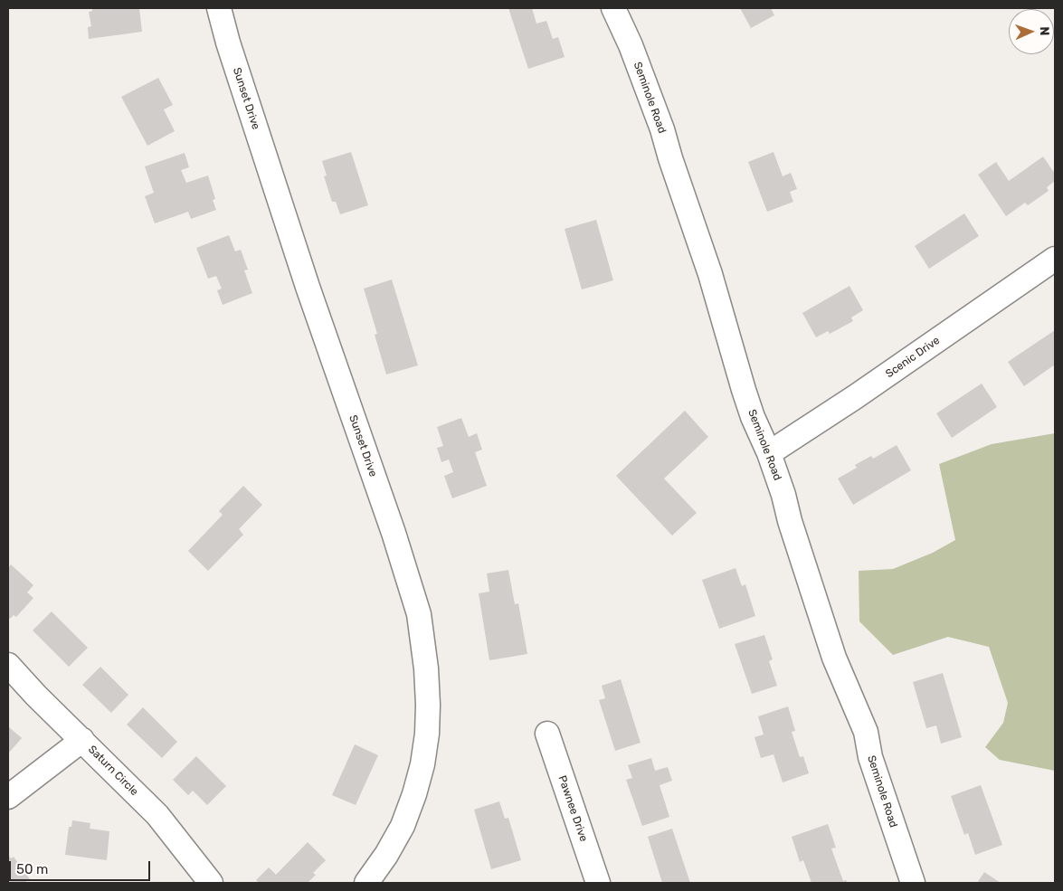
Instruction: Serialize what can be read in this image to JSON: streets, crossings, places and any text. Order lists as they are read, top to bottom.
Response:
{
  "streets": {
    "street": [
      "Seminole Road",
      "Sunset Drive",
      "Scenic Drive",
      "Saturn Circle",
      "Pawnee Drive"
    ]
  },
  "crossings": [
    ["Seminole Road", "Scenic Drive"]
  ],
  "scale_bar": "50 m",
  "north": "right"
}
